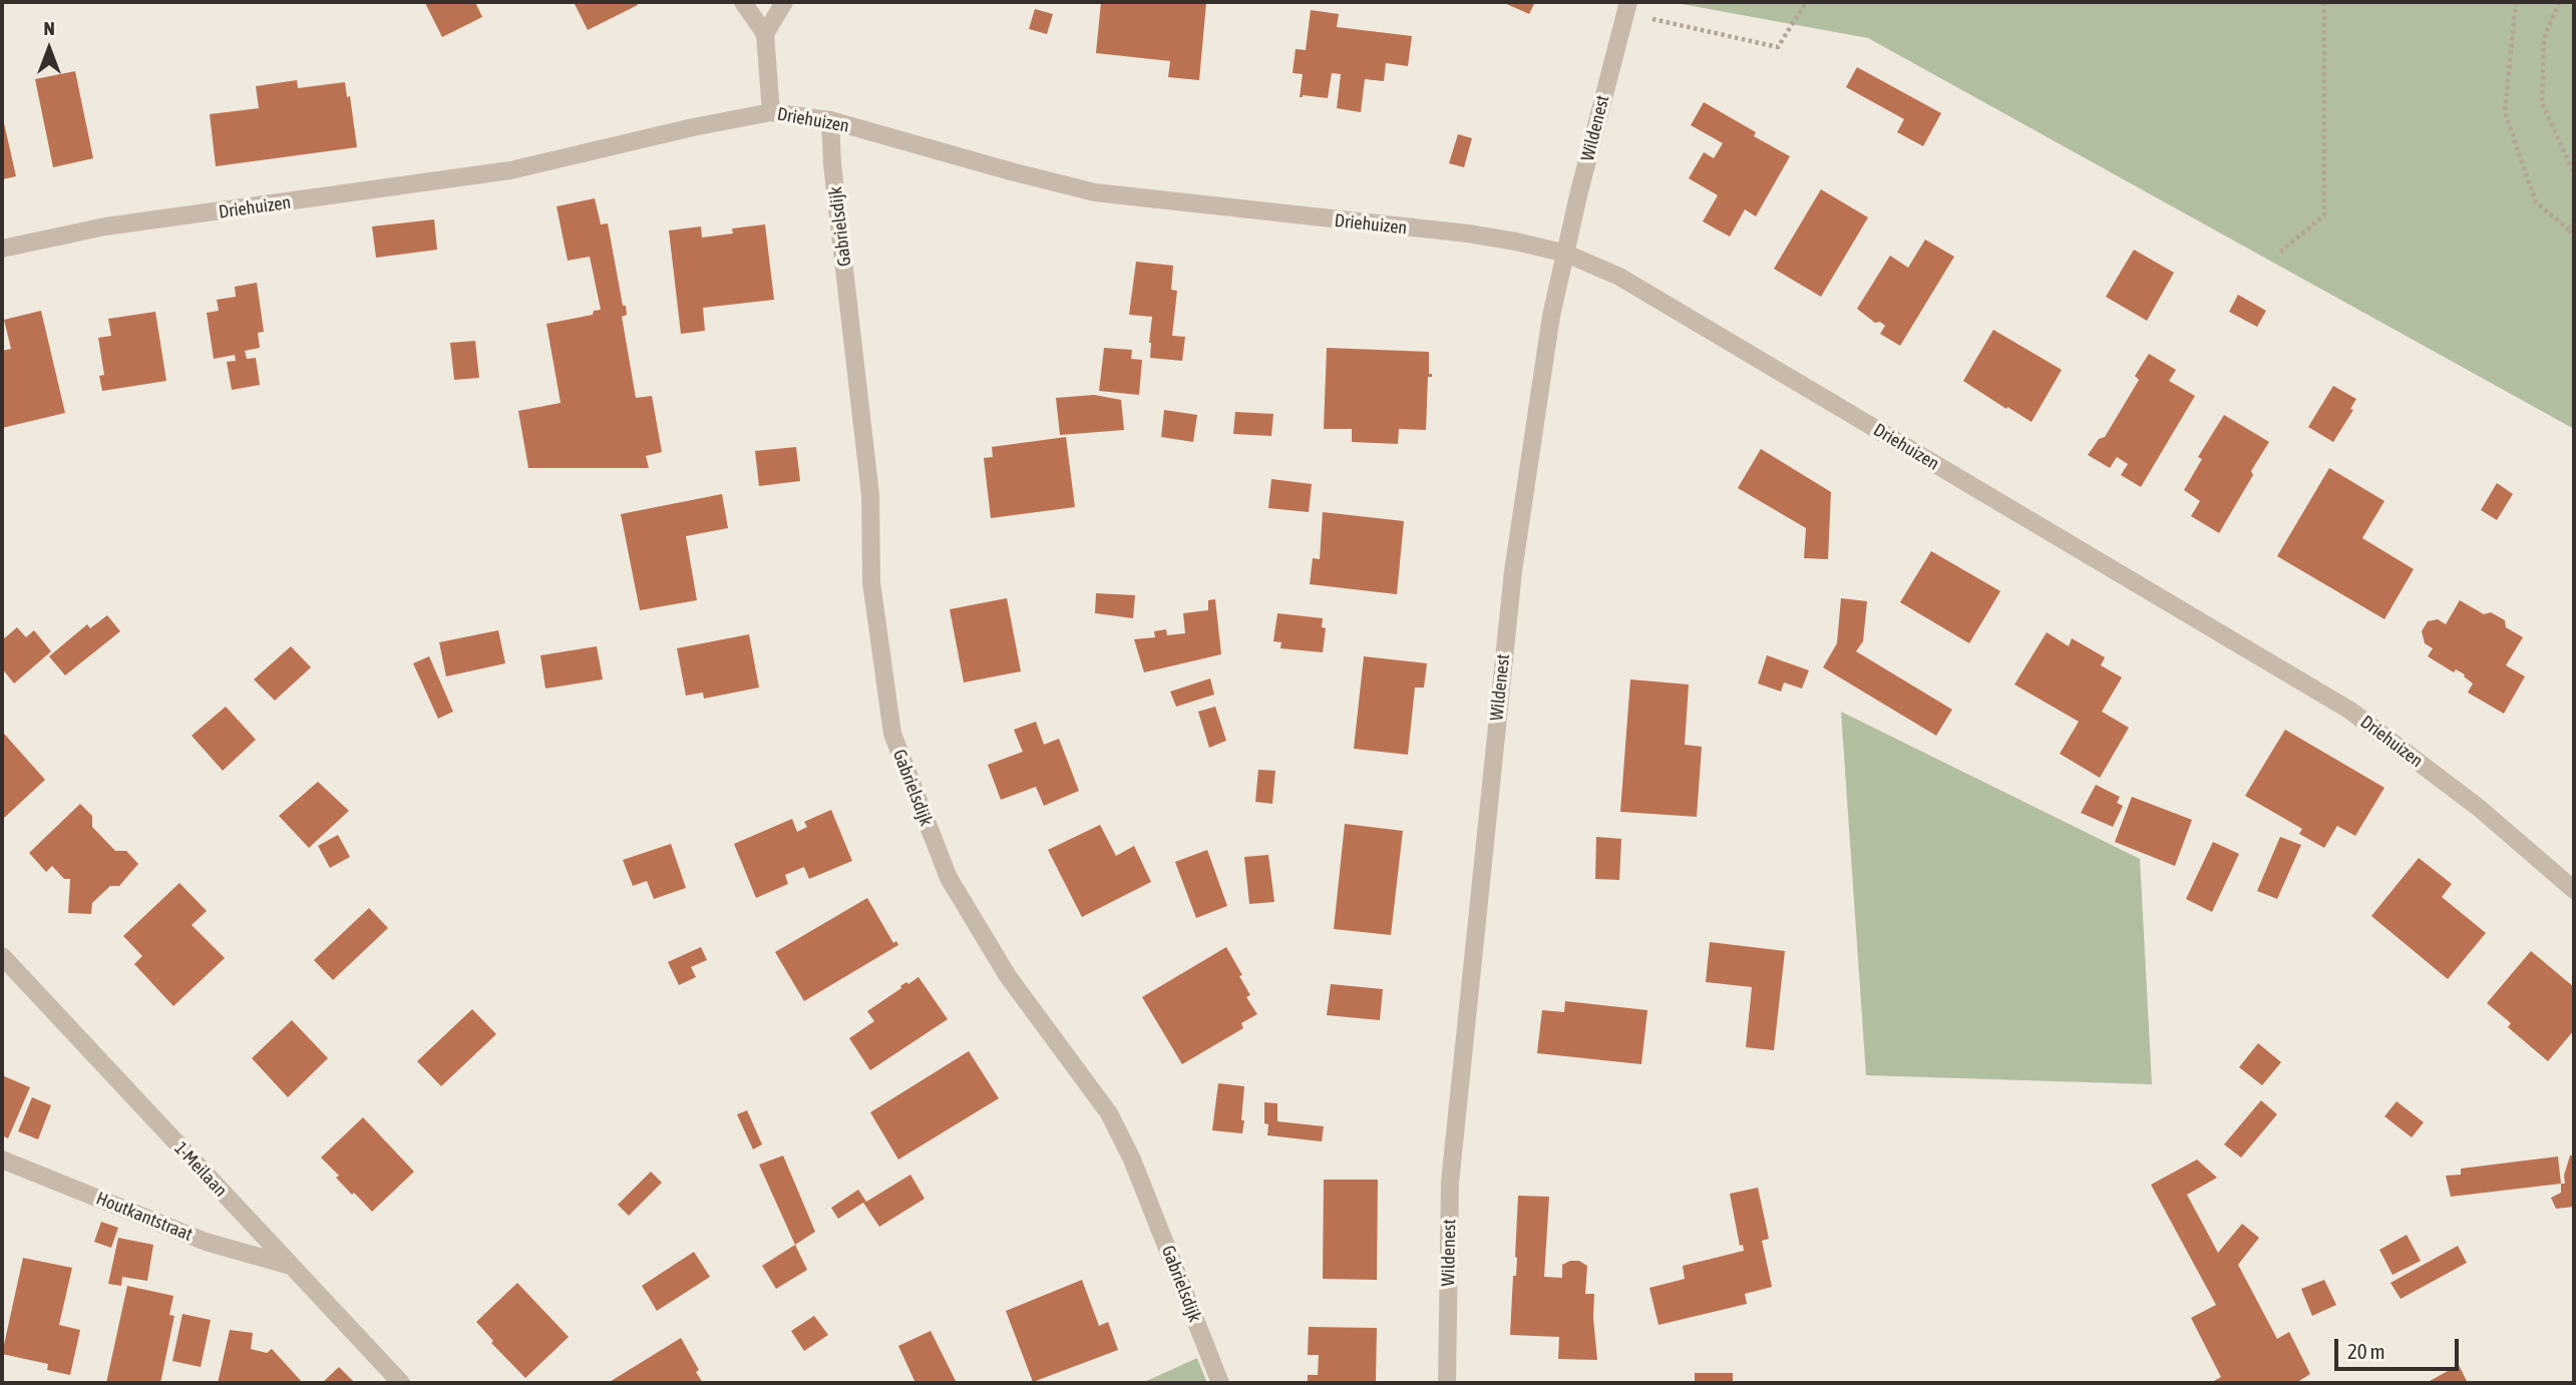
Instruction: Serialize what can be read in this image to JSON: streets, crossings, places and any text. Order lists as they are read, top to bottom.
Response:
{
  "streets": {
    "street": [
      "Driehuizen",
      "Wildenest",
      "Gabrielsdijk",
      "1-Meilaan",
      "Houtkantstraat"
    ]
  },
  "crossings": [
    ["Driehuizen", "Wildenest"],
    ["Driehuizen", "Gabrielsdijk"],
    ["1-Meilaan", "Houtkantstraat"]
  ],
  "scale_bar": "20 m",
  "north": "top"
}
